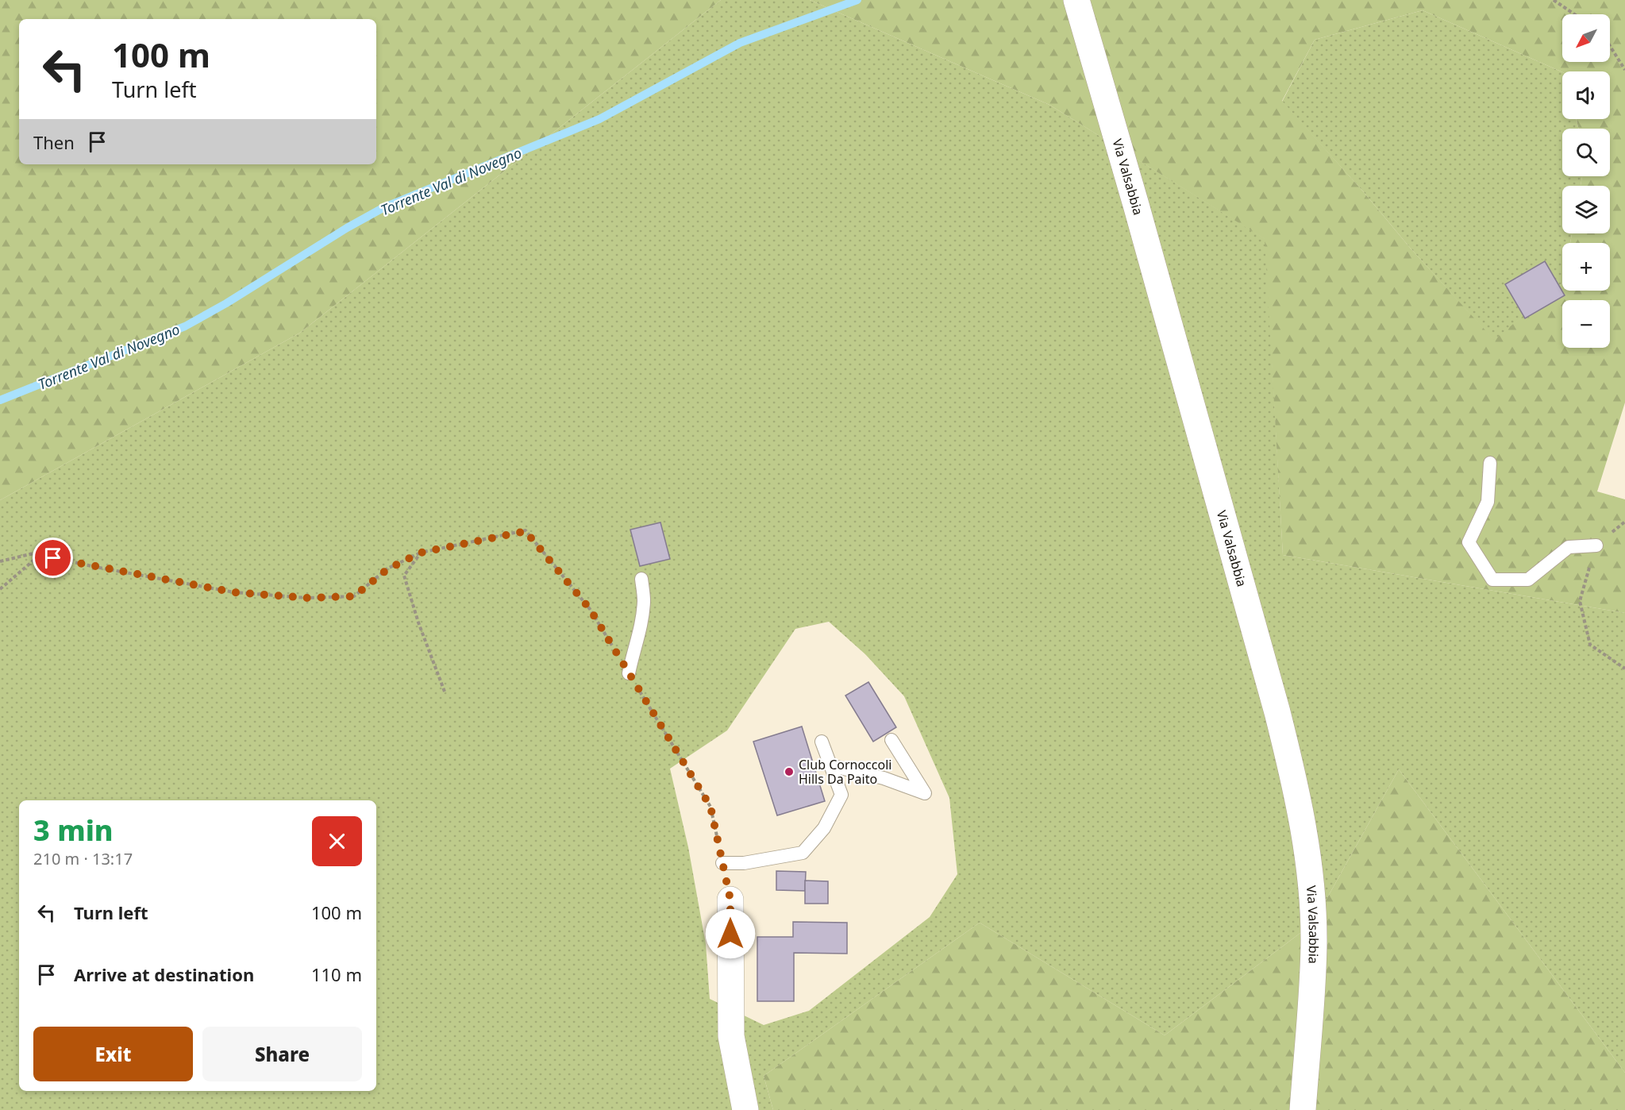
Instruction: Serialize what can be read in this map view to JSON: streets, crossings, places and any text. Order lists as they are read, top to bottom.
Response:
{
  "streets": {
    "main road": ["Via Valsabbia"]
  },
  "water": ["Torrente Val di Novegno"],
  "places": ["Club Cornoccoli Hills Da Paito"],
  "north": "bottom left",
  "page": {
    "map_buttons": ["+", "−"],
    "turn": ["100 m", "Turn left"],
    "then": "Then",
    "heading": ["3 min", "210 m · 13:17"],
    "list": [
      {
        "name": "Turn left",
        "value": "100 m"
      },
      {
        "name": "Arrive at destination",
        "value": "110 m"
      }
    ],
    "buttons": ["Exit", "Share"]
  }
}
